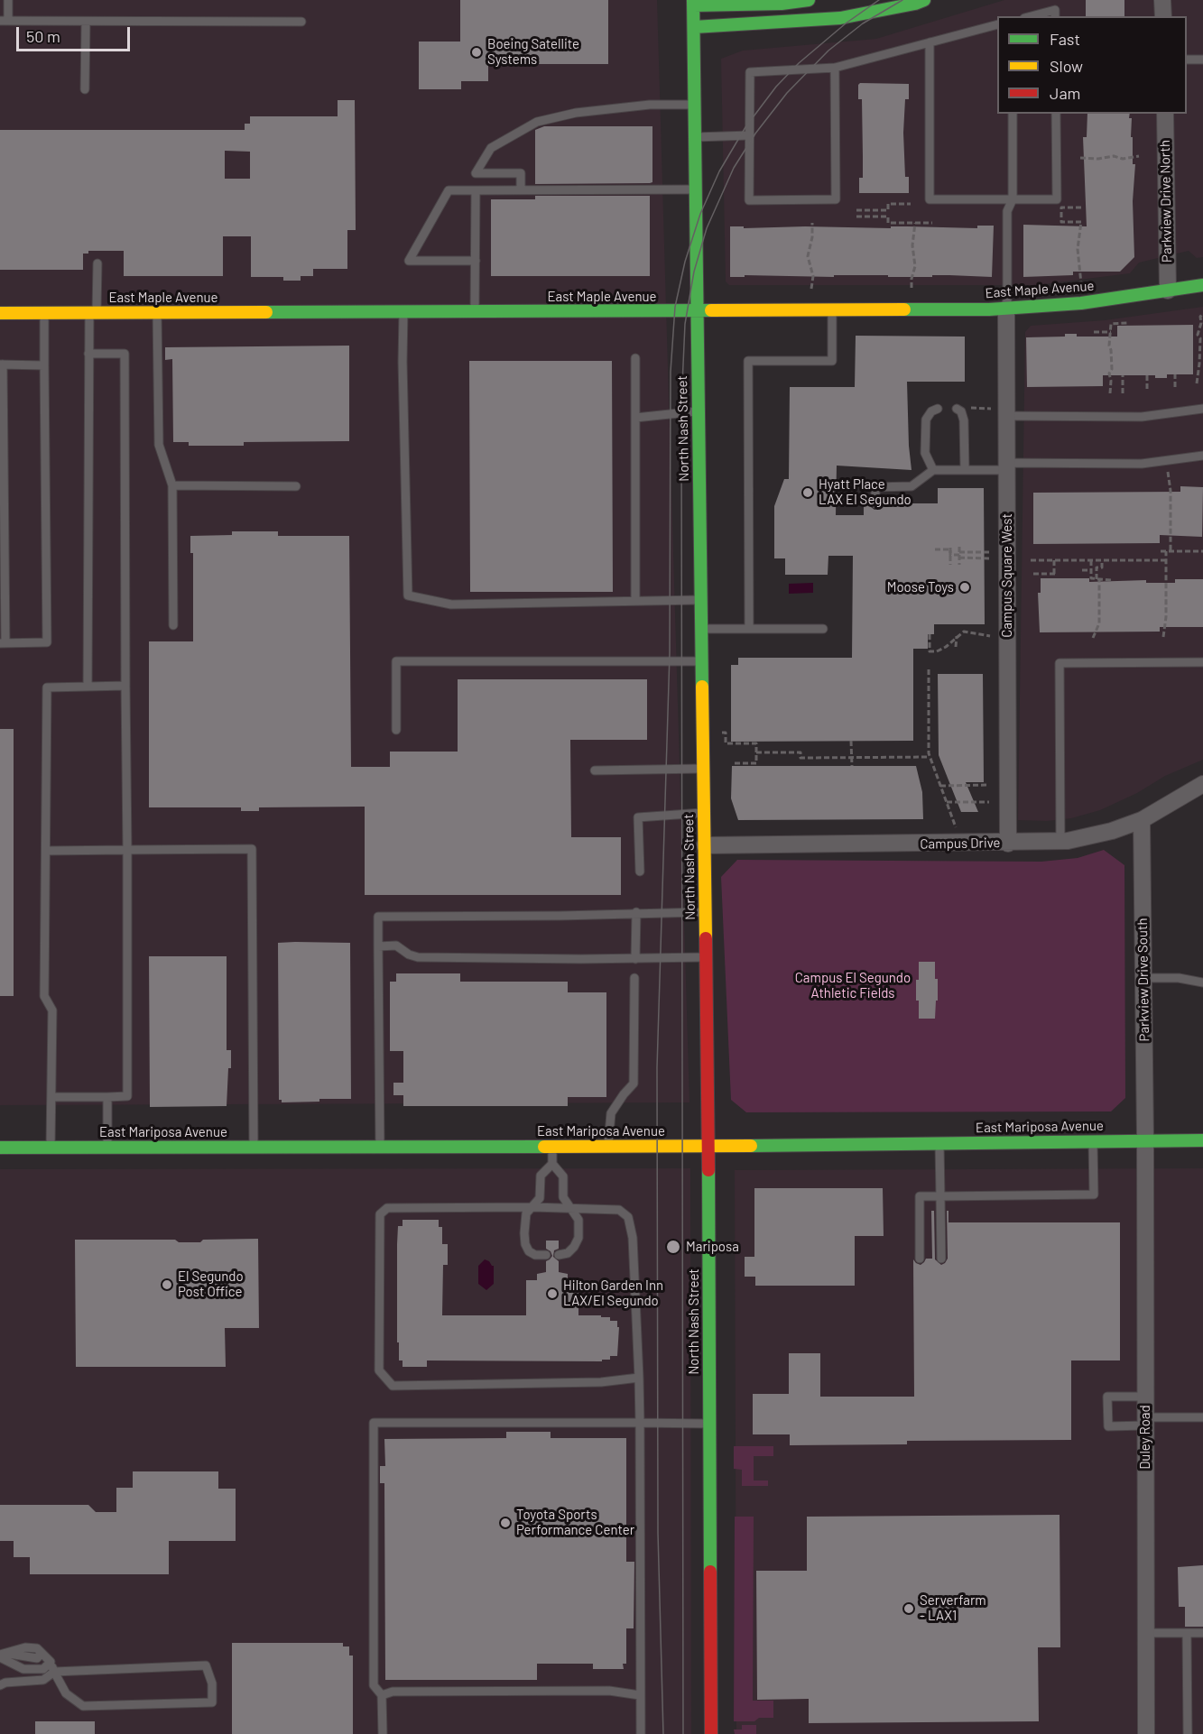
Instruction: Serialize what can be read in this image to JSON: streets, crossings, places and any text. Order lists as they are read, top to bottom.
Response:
{
  "streets": {
    "street": [
      "Parkview Drive North",
      "East Maple Avenue",
      "North Nash Street",
      "Campus Square West",
      "Campus Drive",
      "Parkview Drive South",
      "East Mariposa Avenue",
      "Duley Road"
    ]
  },
  "crossings": [
    ["Parkview Drive North", "East Maple Avenue"],
    ["East Maple Avenue", "North Nash Street"],
    ["East Maple Avenue", "Campus Square West"],
    ["North Nash Street", "Campus Drive"],
    ["North Nash Street", "East Mariposa Avenue"],
    ["Campus Square West", "Campus Drive"],
    ["Campus Drive", "Parkview Drive South"],
    ["Parkview Drive South", "East Mariposa Avenue"],
    ["Parkview Drive South", "Duley Road"],
    ["East Mariposa Avenue", "Duley Road"]
  ],
  "parks": ["Campus El Segundo Athletic Fields"],
  "places": [
    "Boeing Satellite Systems",
    "Hyatt Place LAX El Segundo",
    "Moose Toys",
    "Mariposa",
    "El Segundo Post Office",
    "Hilton Garden Inn LAX/El Segundo",
    "Toyota Sports Performance Center",
    "Serverfarm - LAX1"
  ],
  "legend": ["Fast", "Slow", "Jam"],
  "scale_bar": "50 m"
}
